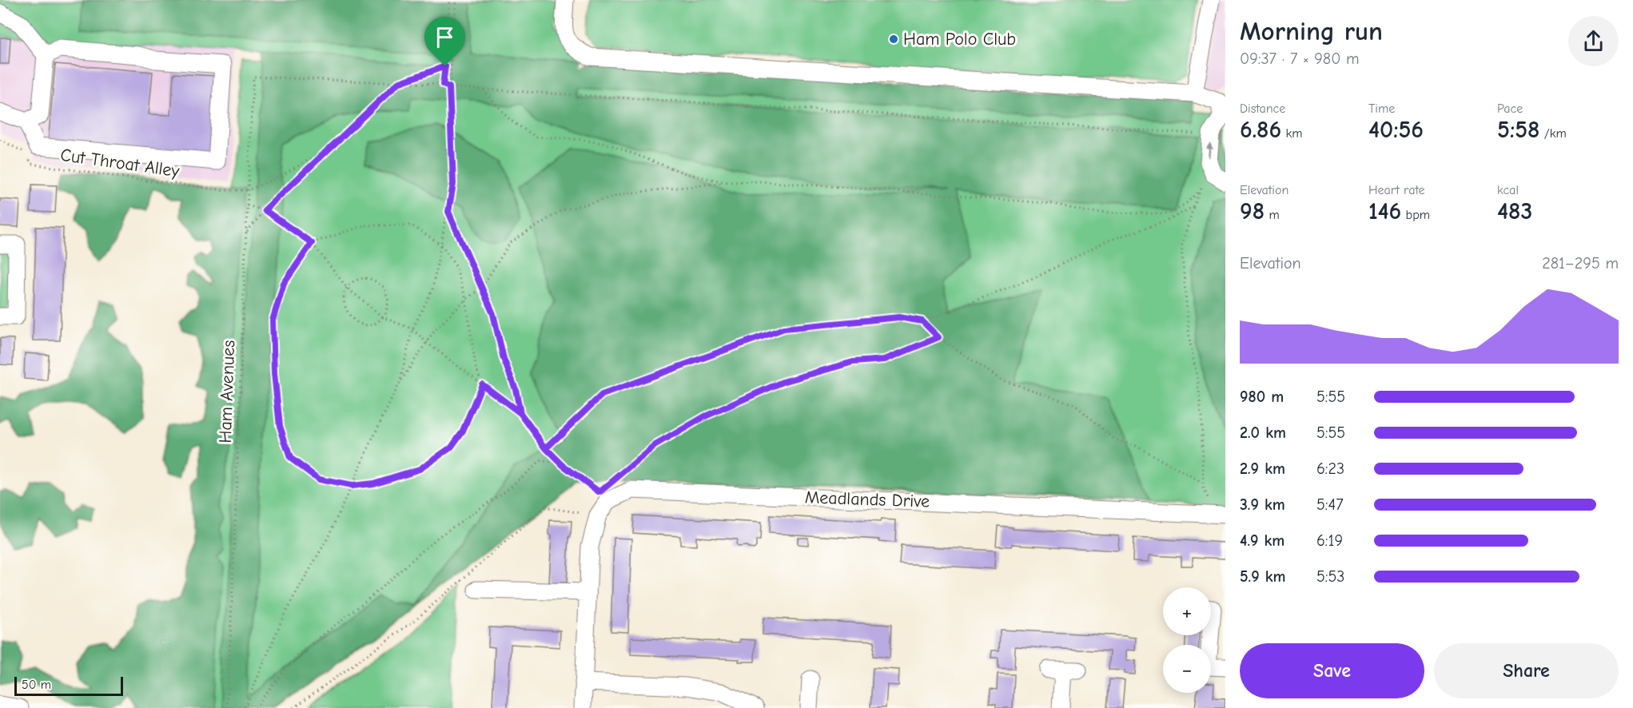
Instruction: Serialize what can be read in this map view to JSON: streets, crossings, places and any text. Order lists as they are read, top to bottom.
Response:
{
  "streets": {
    "street": ["Meadlands Drive"],
    "path": ["Cut Throat Alley", "Ham Avenues"]
  },
  "crossings": [
    ["Cut Throat Alley", "Ham Avenues"]
  ],
  "places": ["Ham Polo Club"],
  "scale_bar": "50 m",
  "page": {
    "heading": ["Morning run", "09:37 · 7 × 980 m"],
    "stats": [
      ["Distance", "6.86 km"],
      ["Time", "40:56"],
      ["Pace", "5:58 /km"],
      ["Elevation", "98 m"],
      ["Heart rate", "146 bpm"],
      ["kcal", "483"]
    ],
    "chart": ["Elevation", "281–295 m"],
    "list": [
      {
        "name": "980 m",
        "note": "5:55"
      },
      {
        "name": "2.0 km",
        "note": "5:55"
      },
      {
        "name": "2.9 km",
        "note": "6:23"
      },
      {
        "name": "3.9 km",
        "note": "5:47"
      },
      {
        "name": "4.9 km",
        "note": "6:19"
      },
      {
        "name": "5.9 km",
        "note": "5:53"
      }
    ],
    "map_buttons": ["+", "−"],
    "buttons": ["Save", "Share"],
    "scale": "50 m"
  }
}
